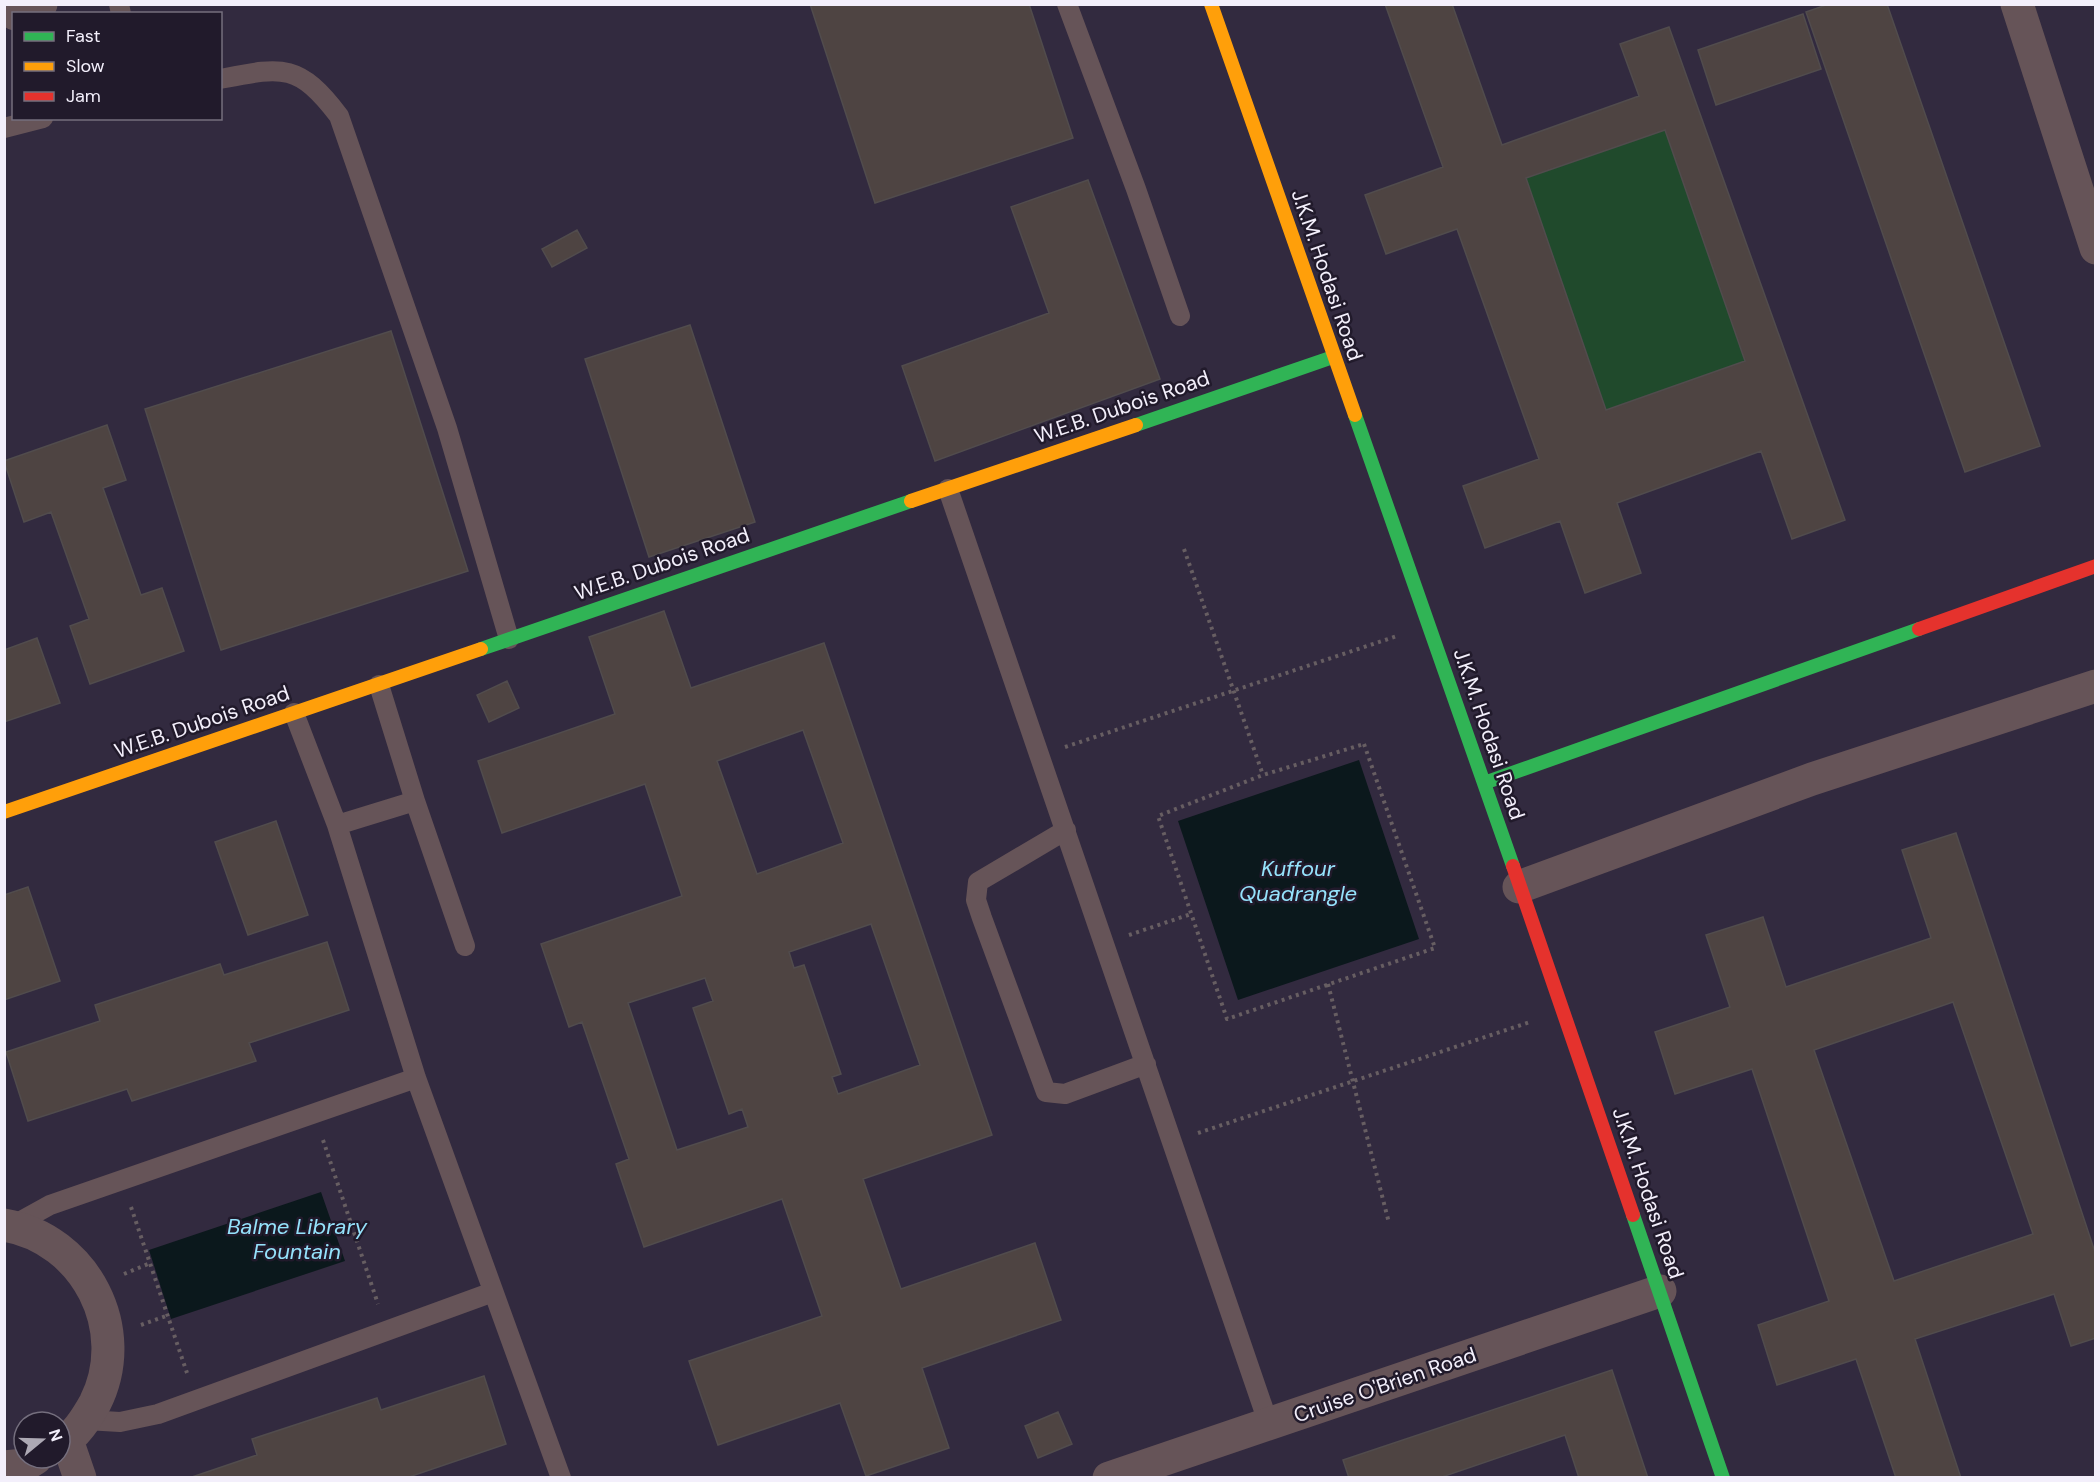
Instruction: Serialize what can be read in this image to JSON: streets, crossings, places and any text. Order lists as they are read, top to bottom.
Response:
{
  "streets": {
    "street": ["J.K.M. Hodasi Road", "W.E.B. Dubois Road", "Cruise O'Brien Road"]
  },
  "crossings": [
    ["J.K.M. Hodasi Road", "W.E.B. Dubois Road"],
    ["J.K.M. Hodasi Road", "Cruise O'Brien Road"]
  ],
  "water": ["Kuffour Quadrangle", "Balme Library Fountain"],
  "legend": ["Fast", "Slow", "Jam"],
  "north": "right"
}
